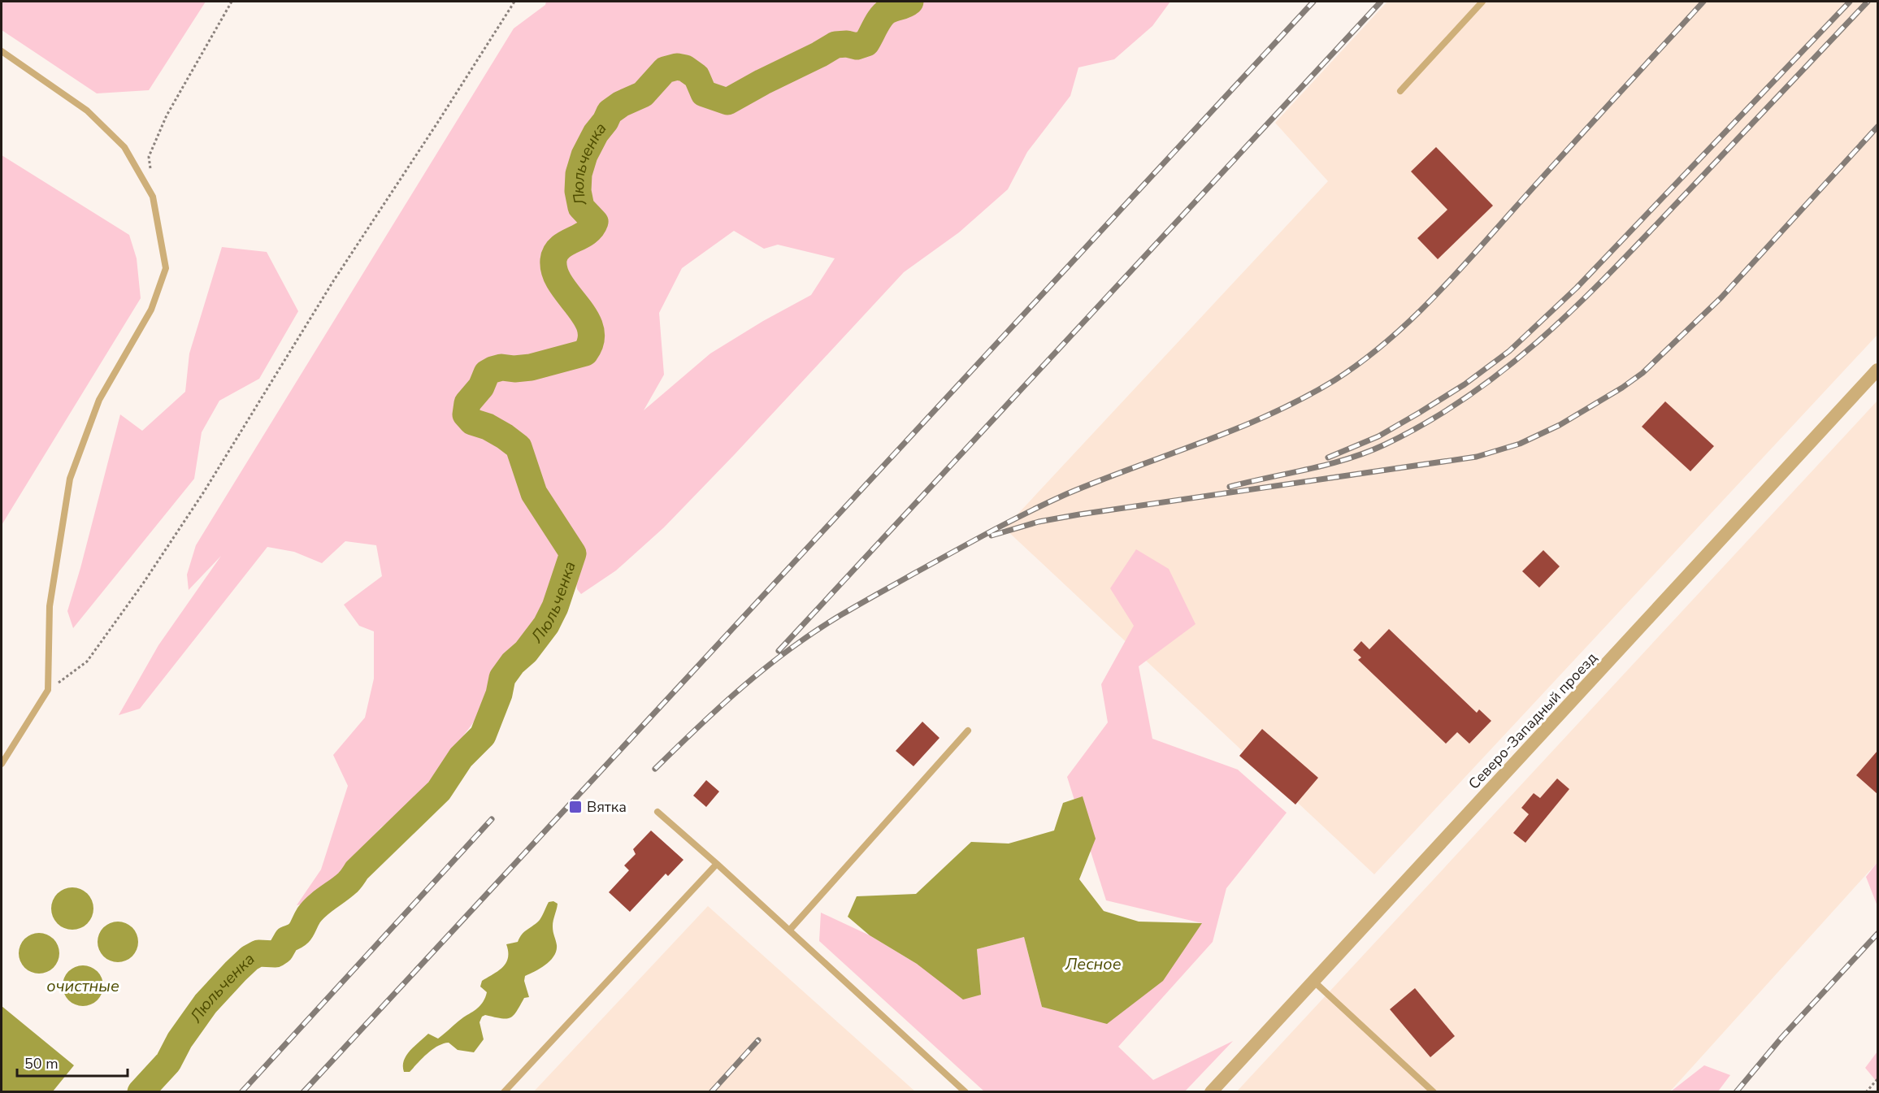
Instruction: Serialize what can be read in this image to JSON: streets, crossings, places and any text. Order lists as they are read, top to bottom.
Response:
{
  "streets": {
    "street": ["Северо-Западный проезд"]
  },
  "water": ["Люльченка", "Лесное", "очистные"],
  "places": {
    "transit": ["Вятка"]
  },
  "scale_bar": "50 m"
}
